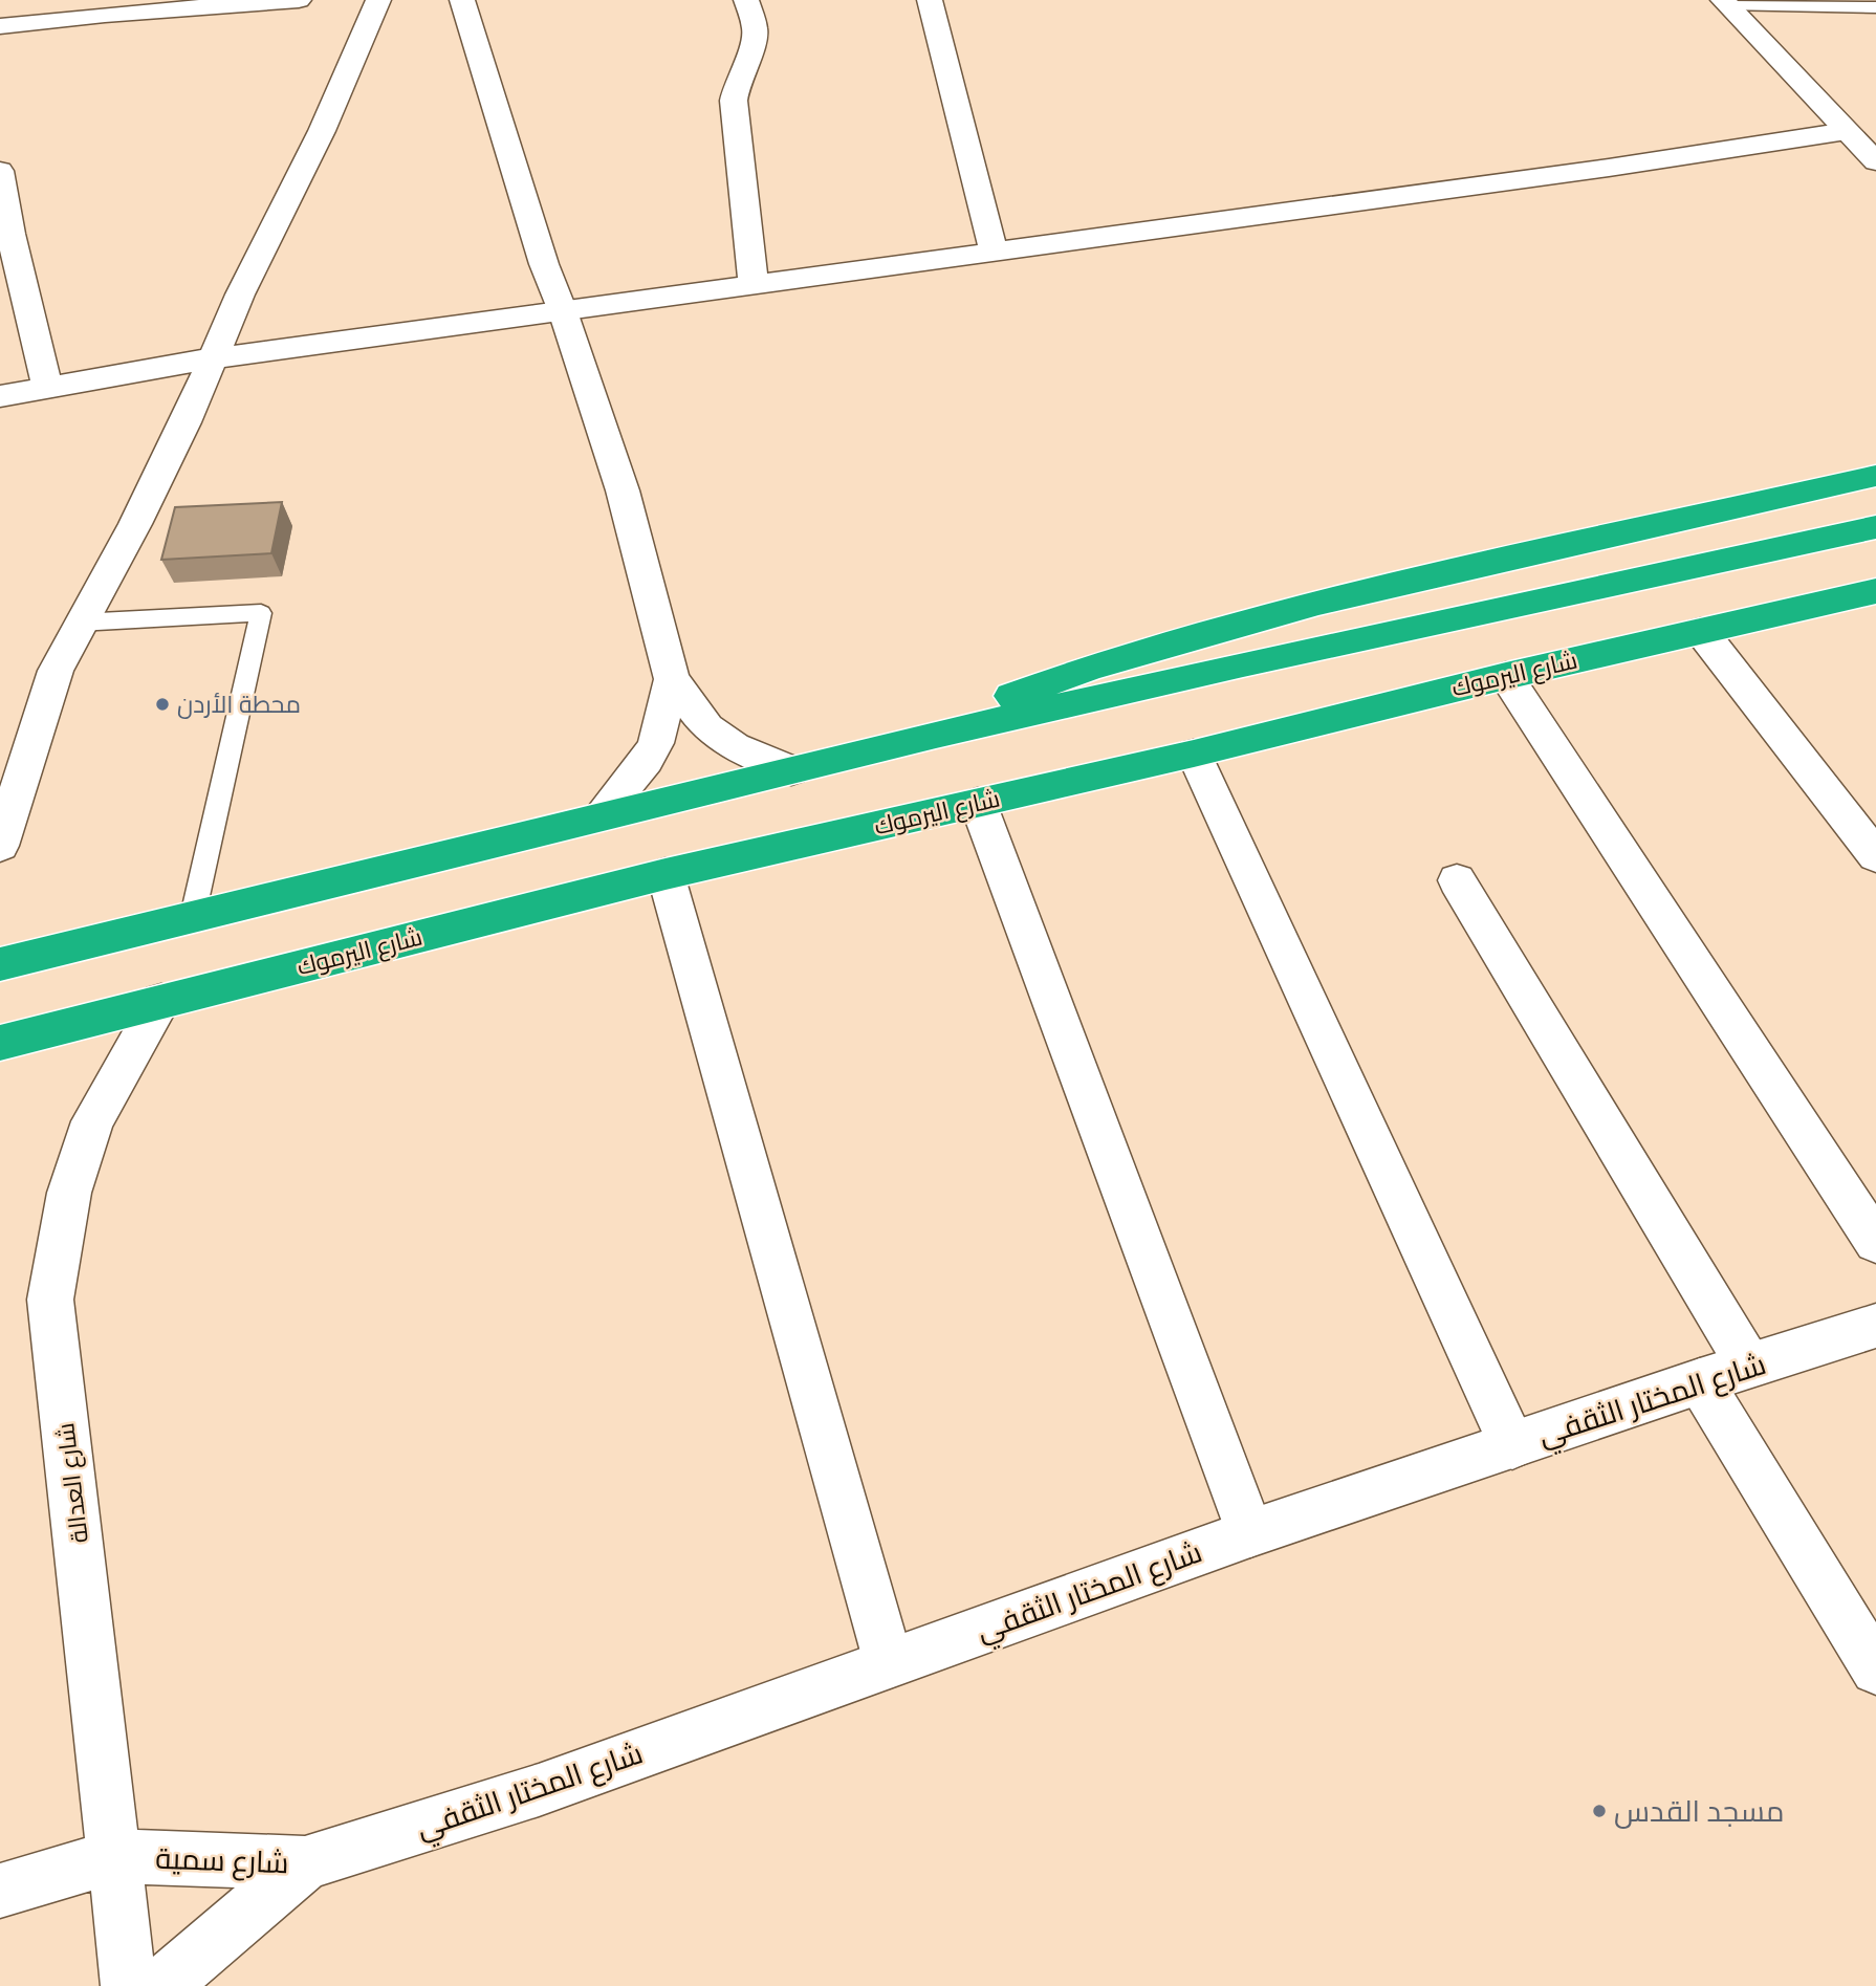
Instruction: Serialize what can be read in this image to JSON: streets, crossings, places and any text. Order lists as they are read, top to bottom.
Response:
{
  "streets": {
    "highway": ["شارع اليرموك"],
    "street": ["شارع المختار الثقفي", "شارع العدالة", "شارع سمية"]
  },
  "crossings": [
    ["شارع اليرموك", "شارع العدالة"],
    ["شارع المختار الثقفي", "شارع سمية"],
    ["شارع العدالة", "شارع سمية"]
  ],
  "places": ["محطة الأردن", "مسجد القدس"]
}
